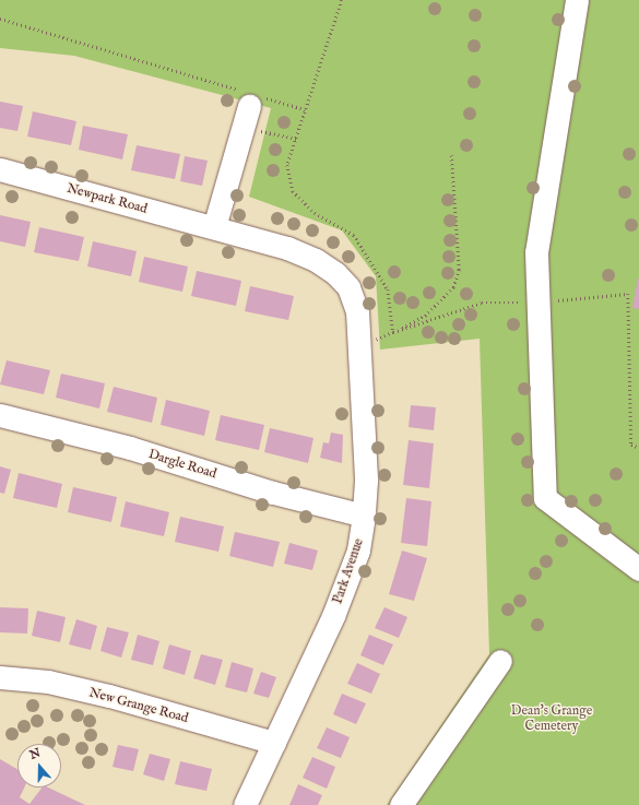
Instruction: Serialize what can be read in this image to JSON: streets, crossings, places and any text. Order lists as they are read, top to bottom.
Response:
{
  "streets": {
    "street": [
      "Newpark Road",
      "Dargle Road",
      "Park Avenue",
      "New Grange Road"
    ]
  },
  "crossings": [
    ["Newpark Road", "Park Avenue"],
    ["Dargle Road", "Park Avenue"],
    ["Park Avenue", "New Grange Road"]
  ],
  "parks": ["Dean's Grange Cemetery"],
  "north": "top"
}
